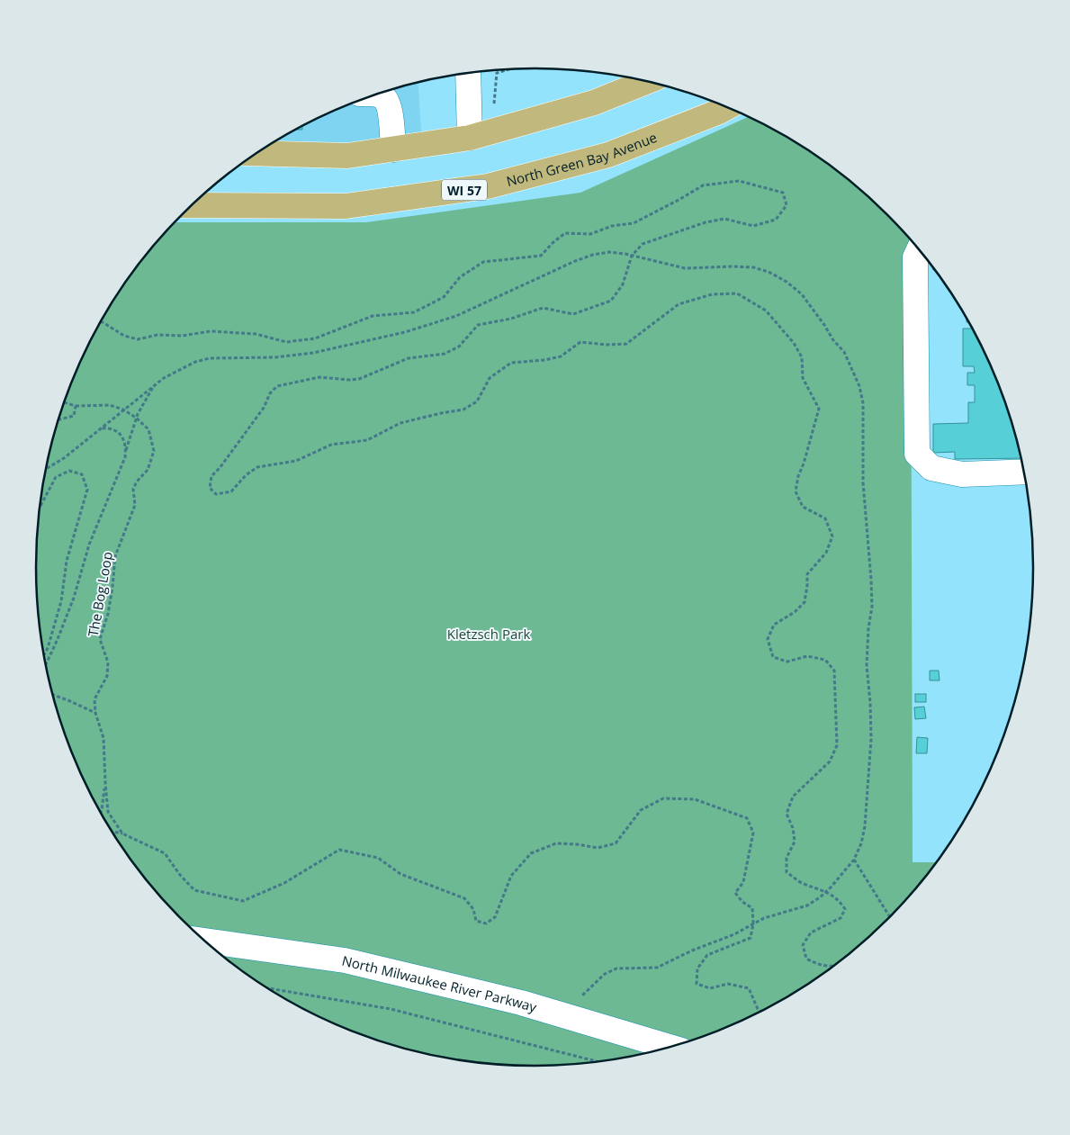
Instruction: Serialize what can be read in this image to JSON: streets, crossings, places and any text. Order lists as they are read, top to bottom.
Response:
{
  "streets": {
    "main road": ["North Green Bay Avenue", "WI 57"],
    "street": ["North Milwaukee River Parkway"],
    "path": ["The Bog Loop"]
  },
  "parks": ["Kletzsch Park"]
}
